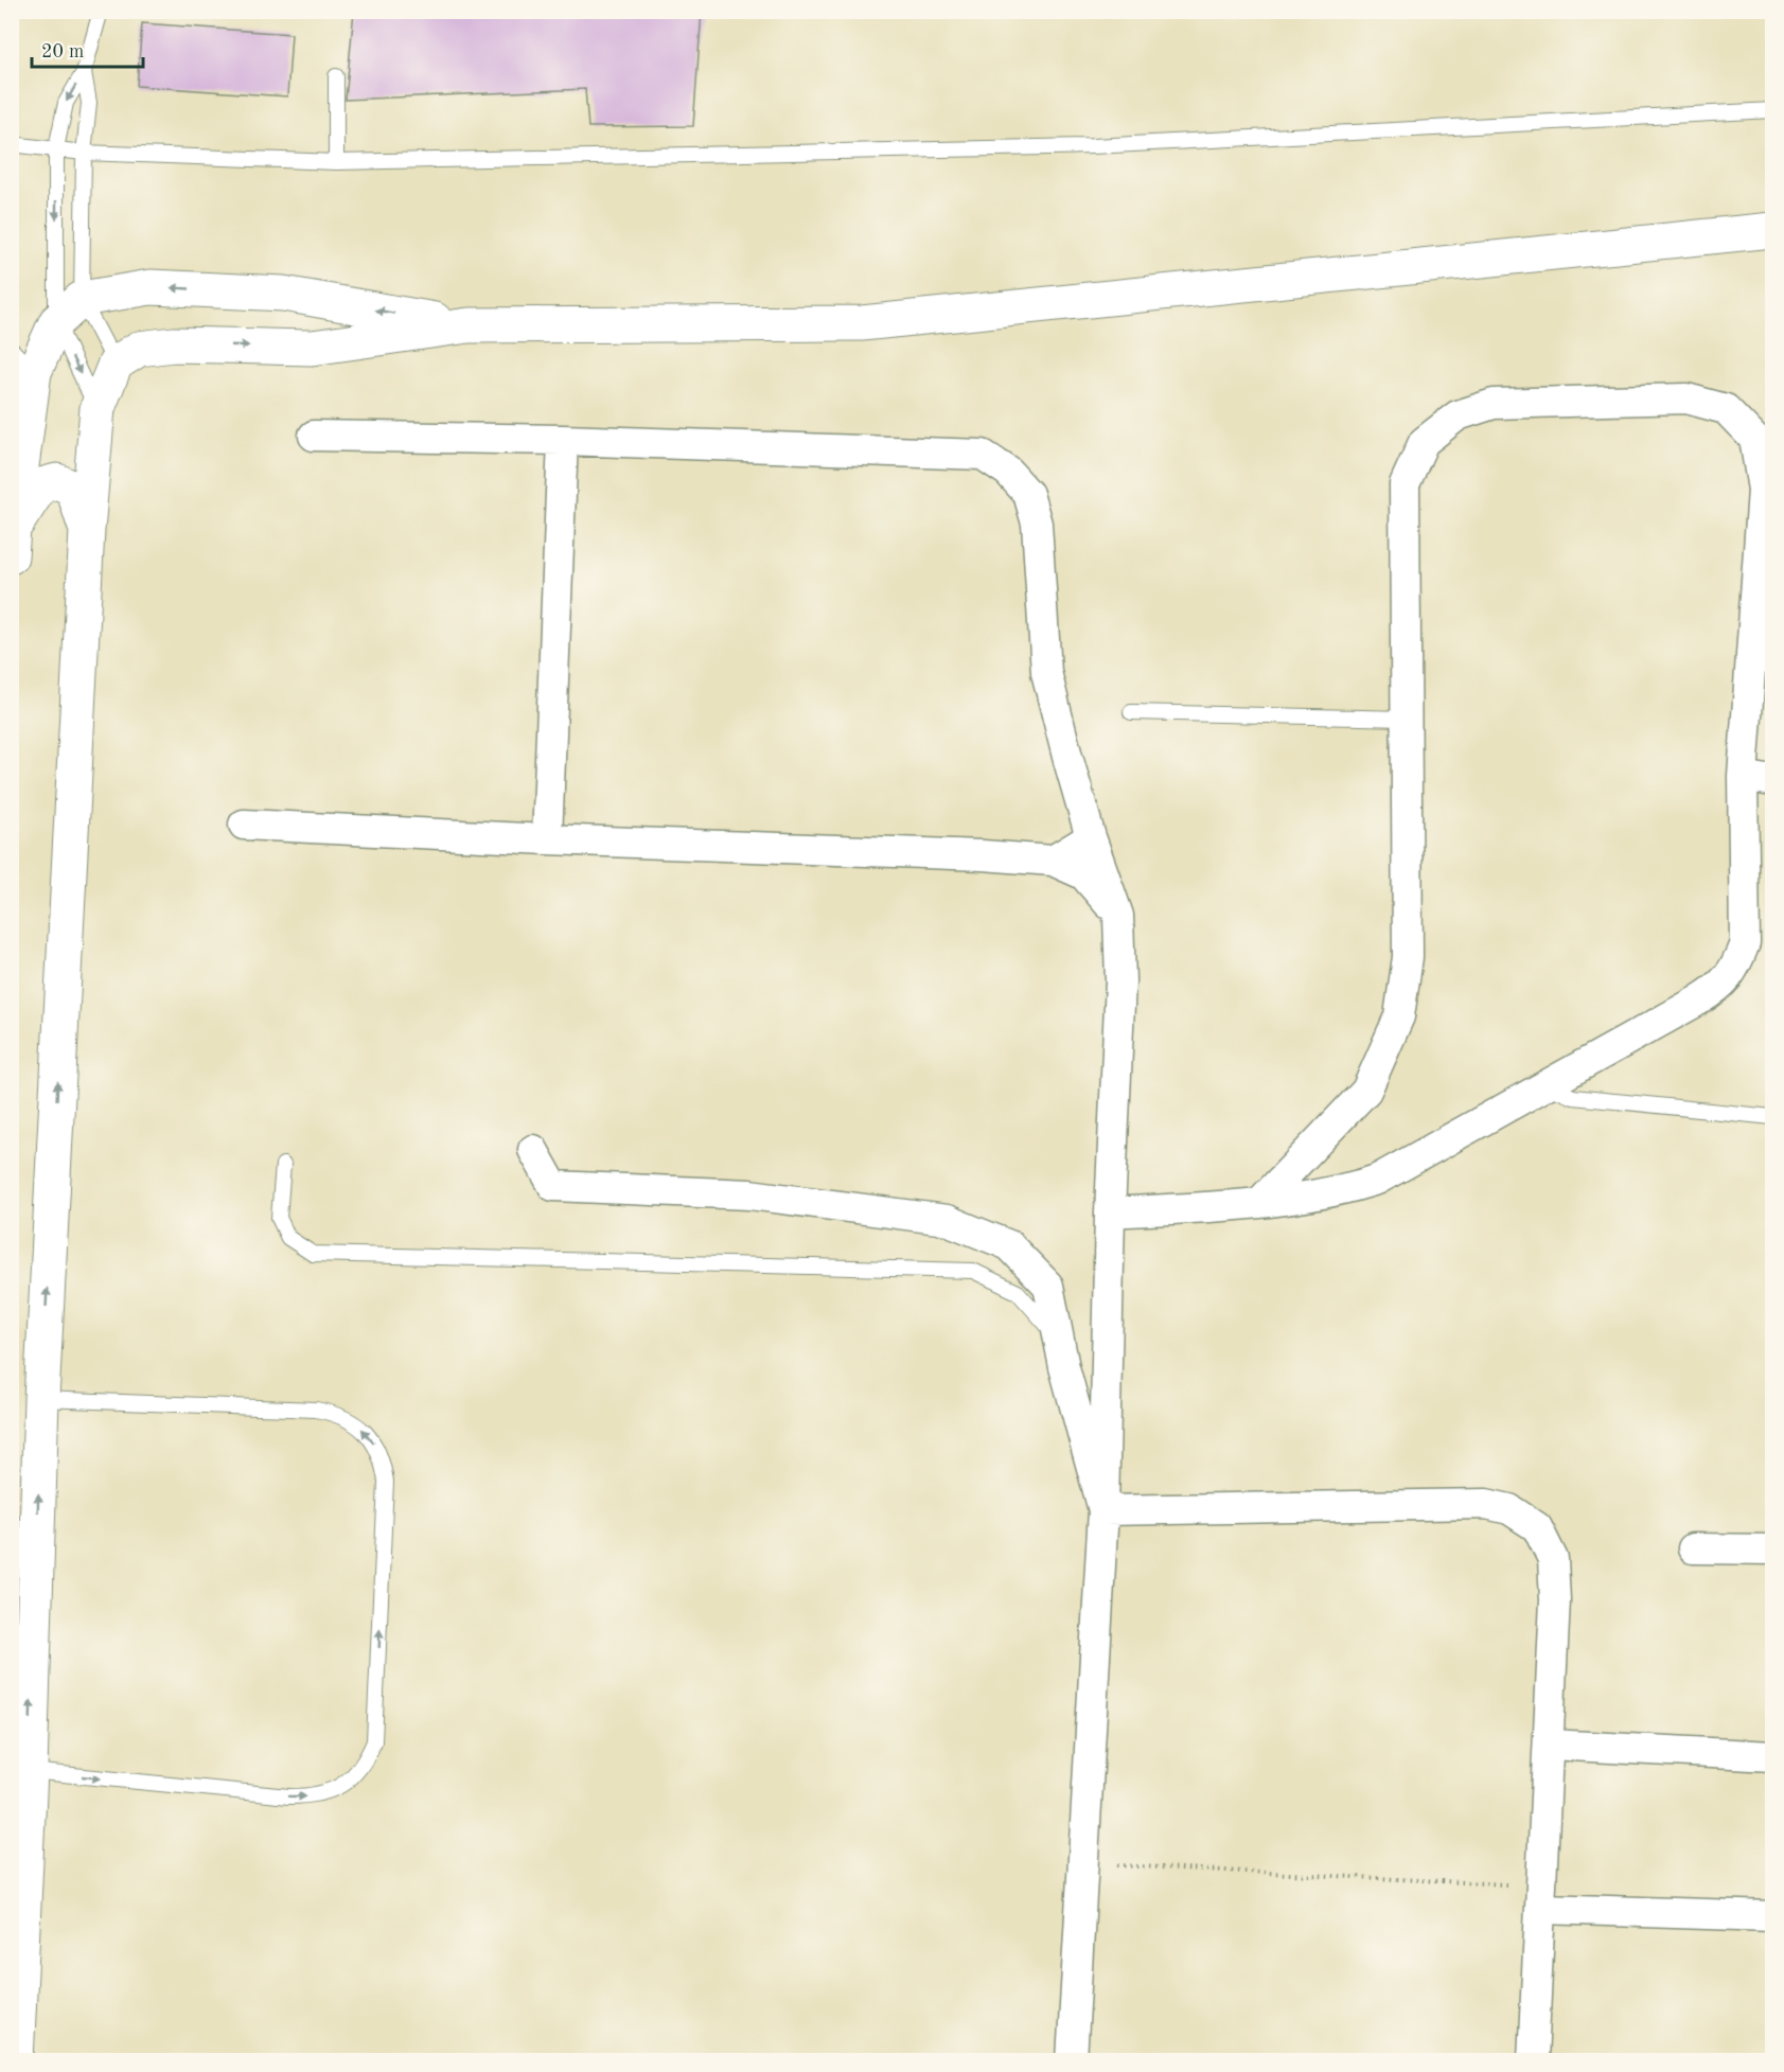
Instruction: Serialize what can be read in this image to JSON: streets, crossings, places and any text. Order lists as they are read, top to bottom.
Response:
{
  "scale_bar": "20 m"
}
